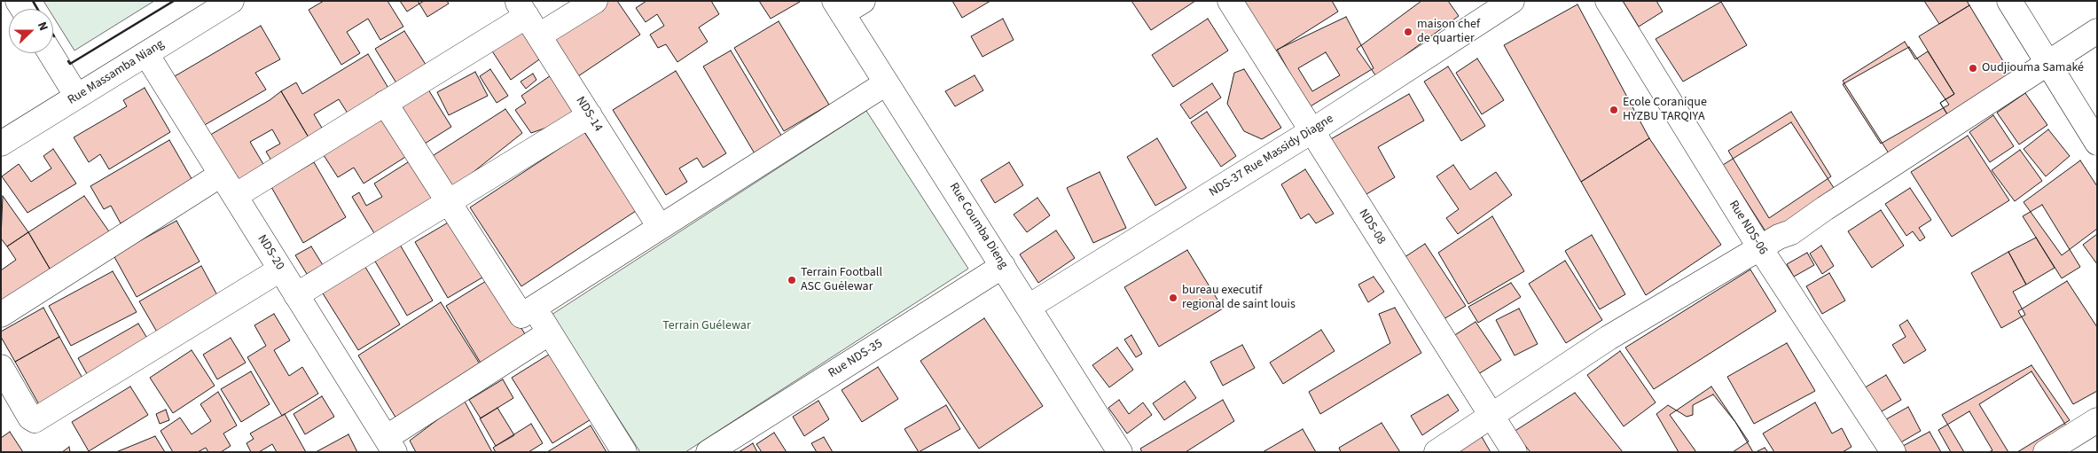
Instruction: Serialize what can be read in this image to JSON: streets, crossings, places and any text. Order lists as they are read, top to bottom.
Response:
{
  "streets": {
    "street": [
      "Rue Massamba Niang",
      "NDS-14",
      "NDS-37 Rue Massidy Diagne",
      "Rue Coumba Dieng",
      "NDS-08",
      "Rue NDS-06",
      "NDS-20",
      "Rue NDS-35"
    ]
  },
  "crossings": [
    ["Rue Massamba Niang", "NDS-20"],
    ["NDS-37 Rue Massidy Diagne", "Rue Coumba Dieng"],
    ["NDS-37 Rue Massidy Diagne", "NDS-08"],
    ["Rue Coumba Dieng", "Rue NDS-35"]
  ],
  "parks": ["Terrain Guélewar"],
  "places": [
    "maison chef de quartier",
    "Oudjiouma Samaké",
    "Ecole Coranique HYZBU TARQIYA",
    "Terrain Football ASC Guėlewar",
    "bureau executif regional de saint louis"
  ],
  "north": "right"
}
